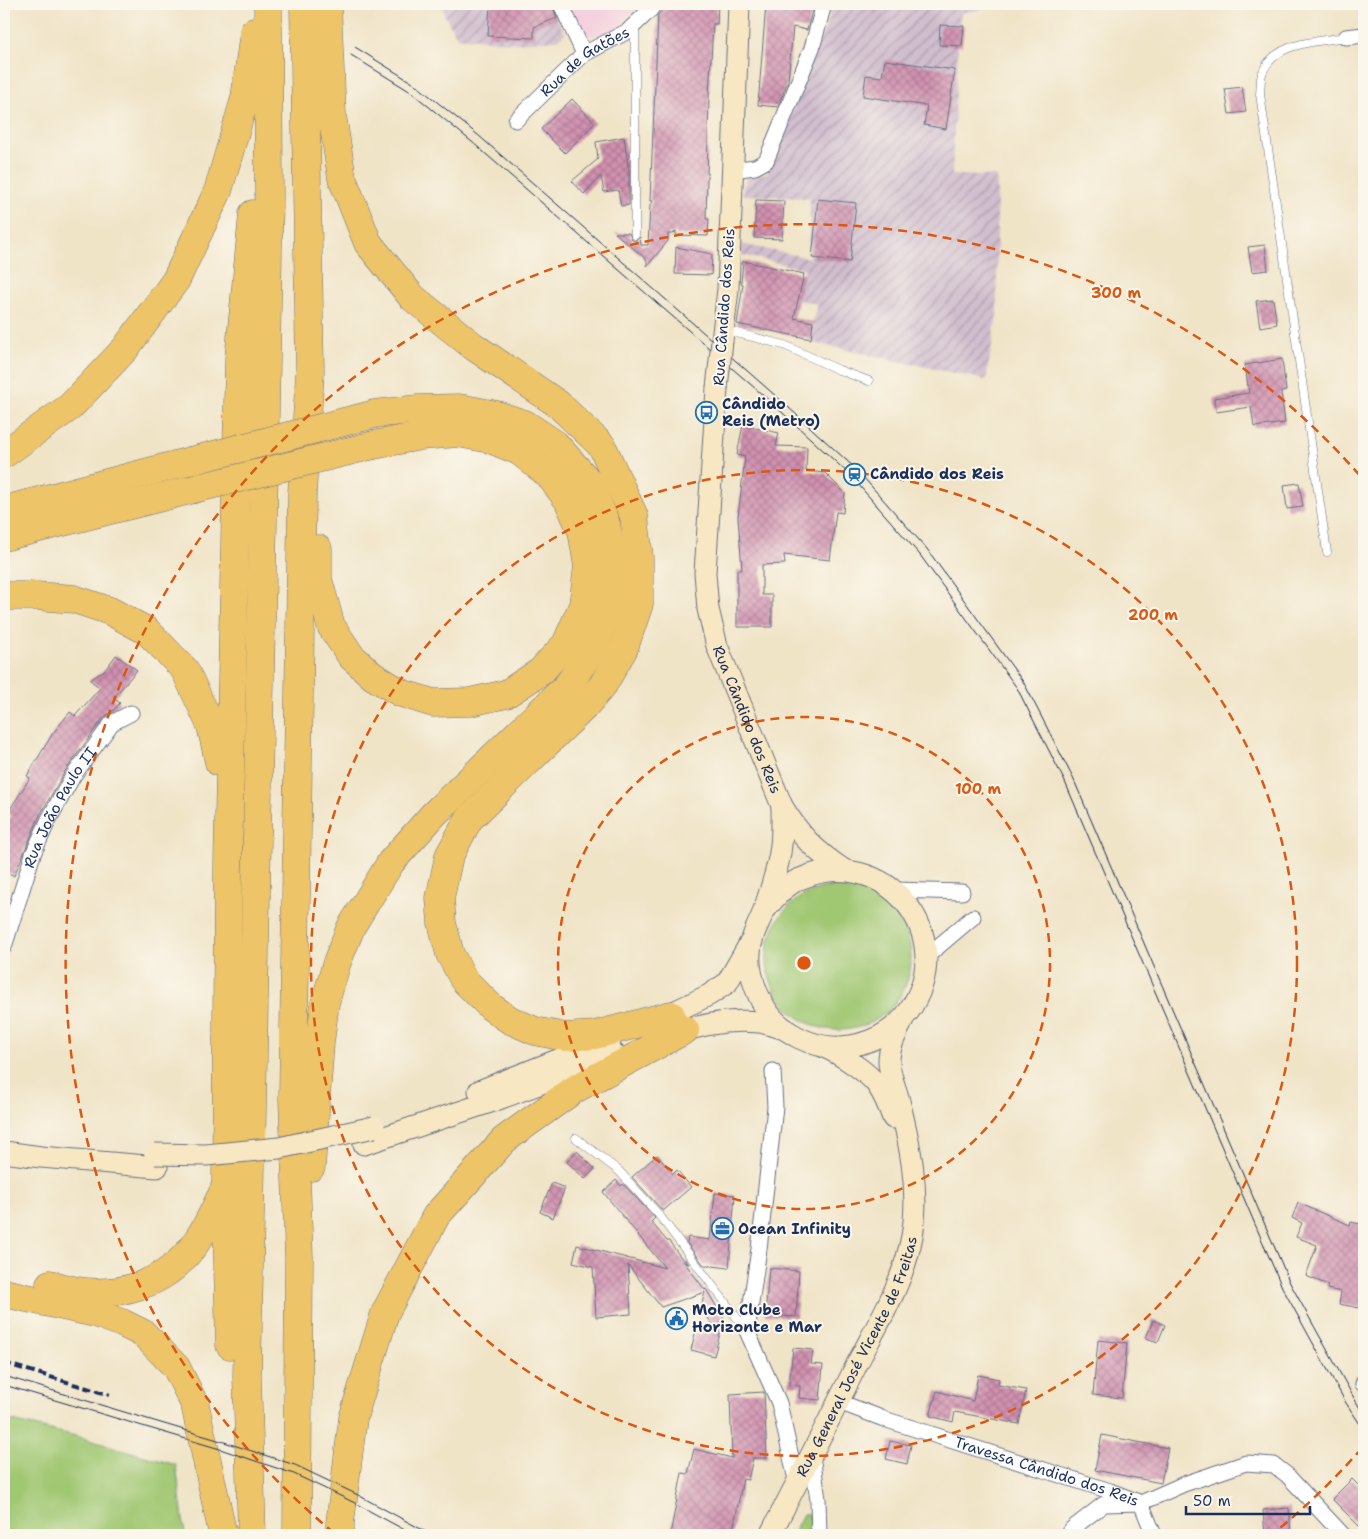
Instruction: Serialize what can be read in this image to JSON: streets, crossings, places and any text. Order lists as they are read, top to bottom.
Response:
{
  "streets": {
    "main road": ["Rua Cândido dos Reis", "Rua General José Vicente de Freitas"],
    "street": ["Rua de Gatões", "Rua João Paulo II", "Travessa Cândido dos Reis"]
  },
  "crossings": [
    ["Rua General José Vicente de Freitas", "Travessa Cândido dos Reis"]
  ],
  "places": {
    "bus stop": ["Cândido Reis (Metro)"],
    "station": ["Cândido dos Reis"],
    "office": ["Ocean Infinity"],
    "public building": ["Moto Clube Horizonte e Mar"]
  },
  "scale_bar": "50 m",
  "rings": ["300 m", "200 m", "100 m"]
}
